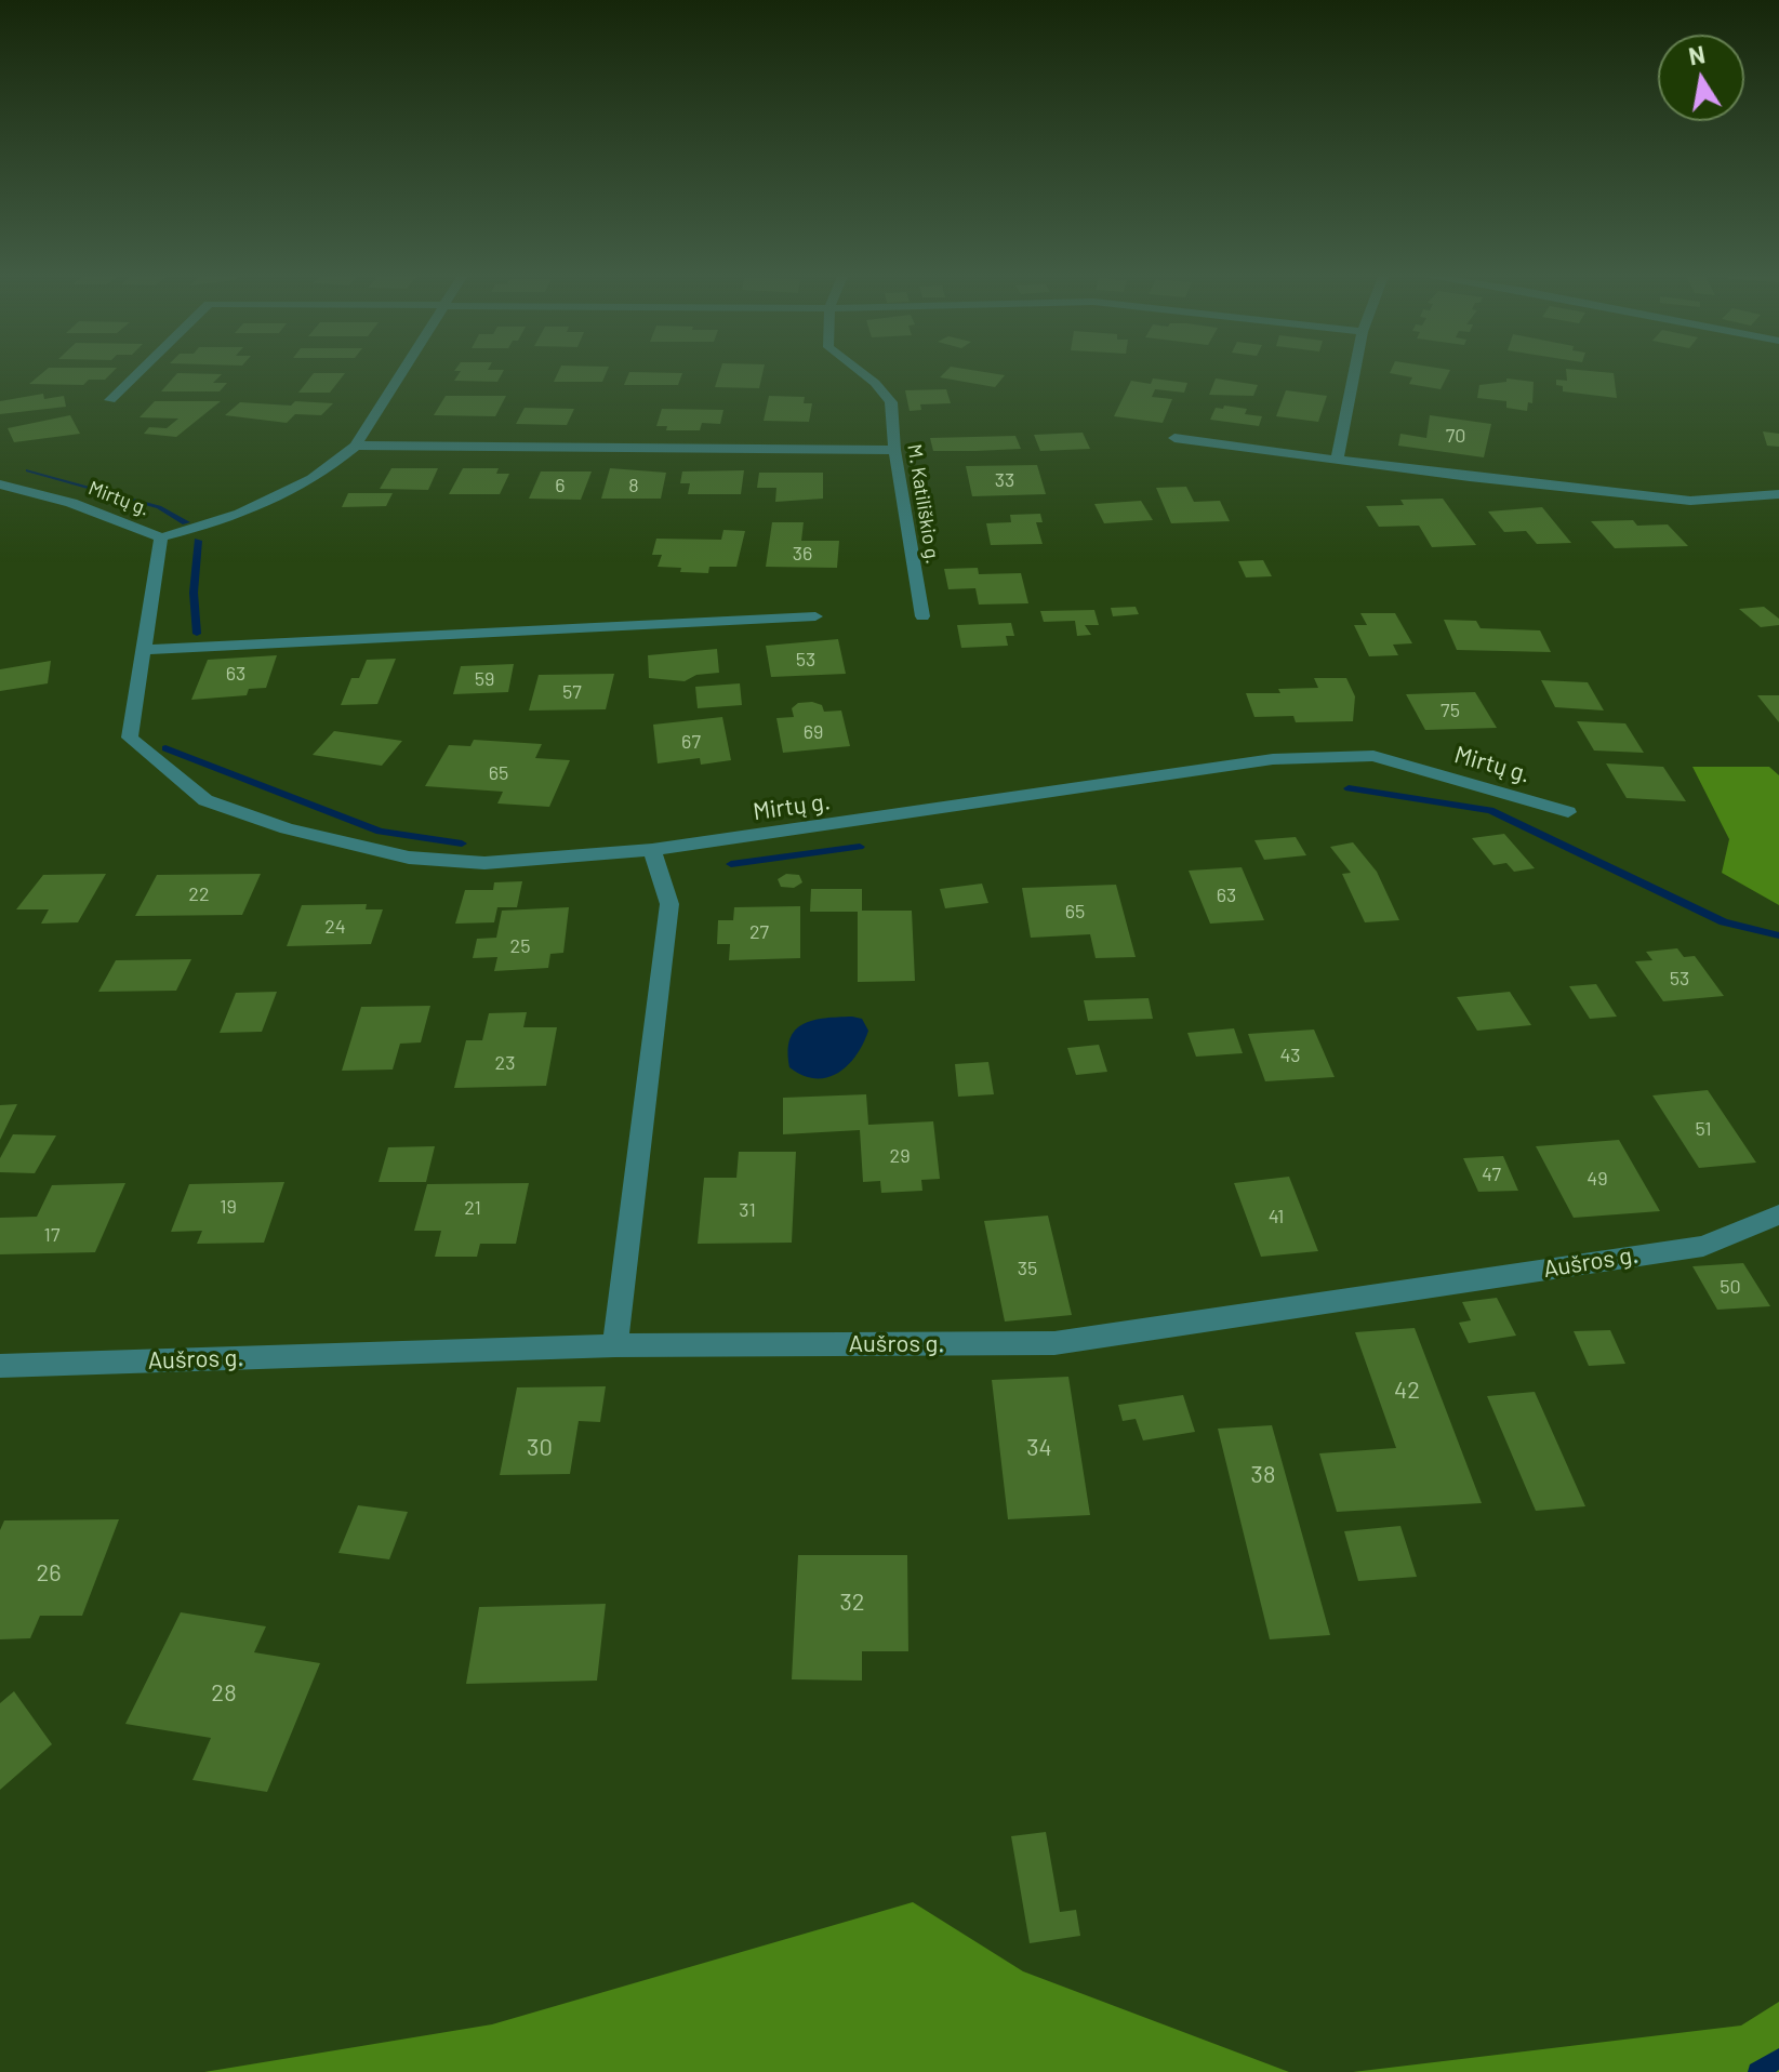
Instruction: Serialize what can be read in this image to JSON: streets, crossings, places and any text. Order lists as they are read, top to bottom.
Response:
{
  "streets": {
    "street": ["Mirtų g.", "M. Katiliškio g.", "Aušros g."]
  },
  "house_numbers": [
    "70",
    "33",
    "6",
    "8",
    "36",
    "53",
    "63",
    "59",
    "57",
    "75",
    "69",
    "67",
    "65",
    "22",
    "63",
    "65",
    "24",
    "27",
    "25",
    "53",
    "43",
    "23",
    "51",
    "29",
    "47",
    "49",
    "19",
    "21",
    "31",
    "41",
    "17",
    "35",
    "50",
    "42",
    "30",
    "34",
    "38",
    "26",
    "32",
    "28"
  ],
  "north": "top"
}
